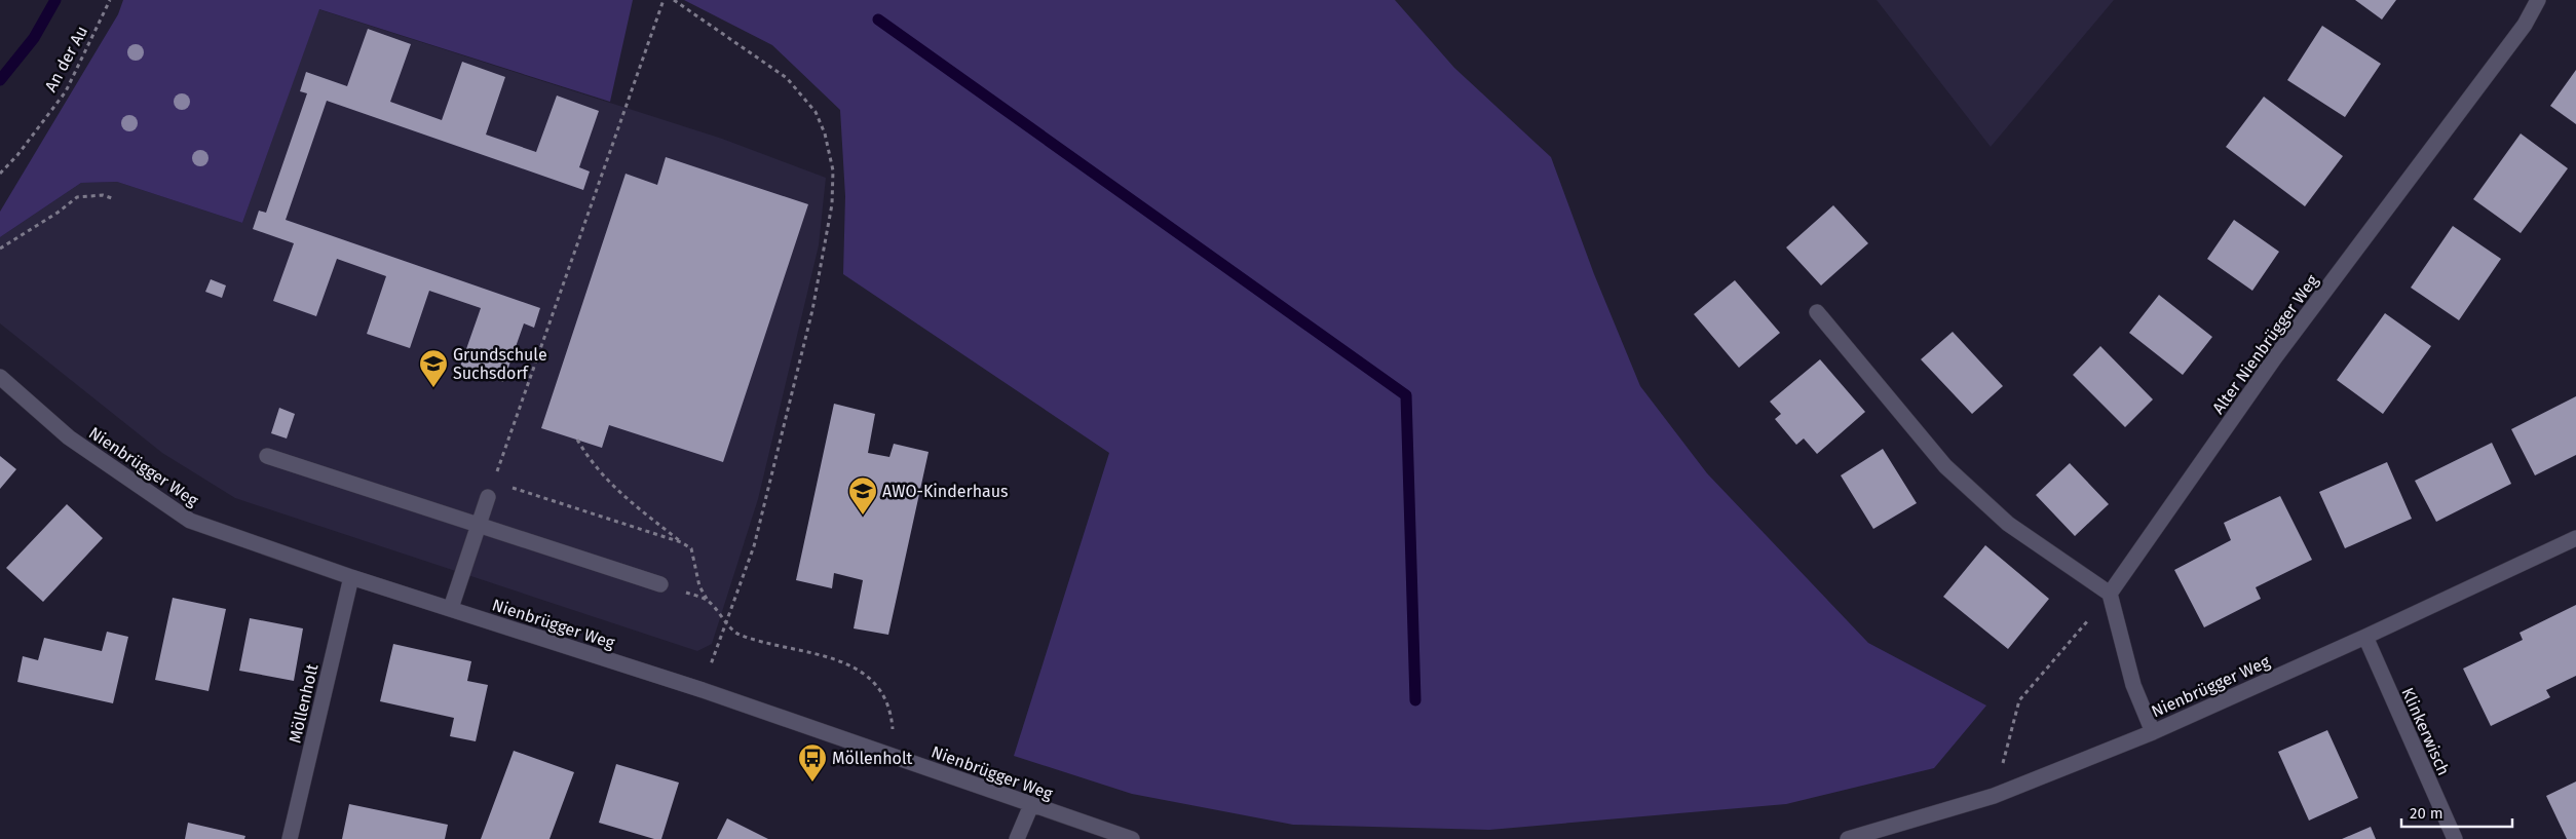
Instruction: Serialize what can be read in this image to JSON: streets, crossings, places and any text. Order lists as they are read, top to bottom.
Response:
{
  "streets": {
    "street": [
      "Alter Nienbrügger Weg",
      "Nienbrügger Weg",
      "Möllenholt",
      "Klinkerwisch"
    ],
    "path": ["An der Au"]
  },
  "crossings": [
    ["Nienbrügger Weg", "Möllenholt"],
    ["Nienbrügger Weg", "Klinkerwisch"]
  ],
  "places": {
    "school or university": ["Grundschule Suchsdorf", "AWO-Kinderhaus"],
    "bus stop": ["Möllenholt"]
  },
  "scale_bar": "20 m"
}
